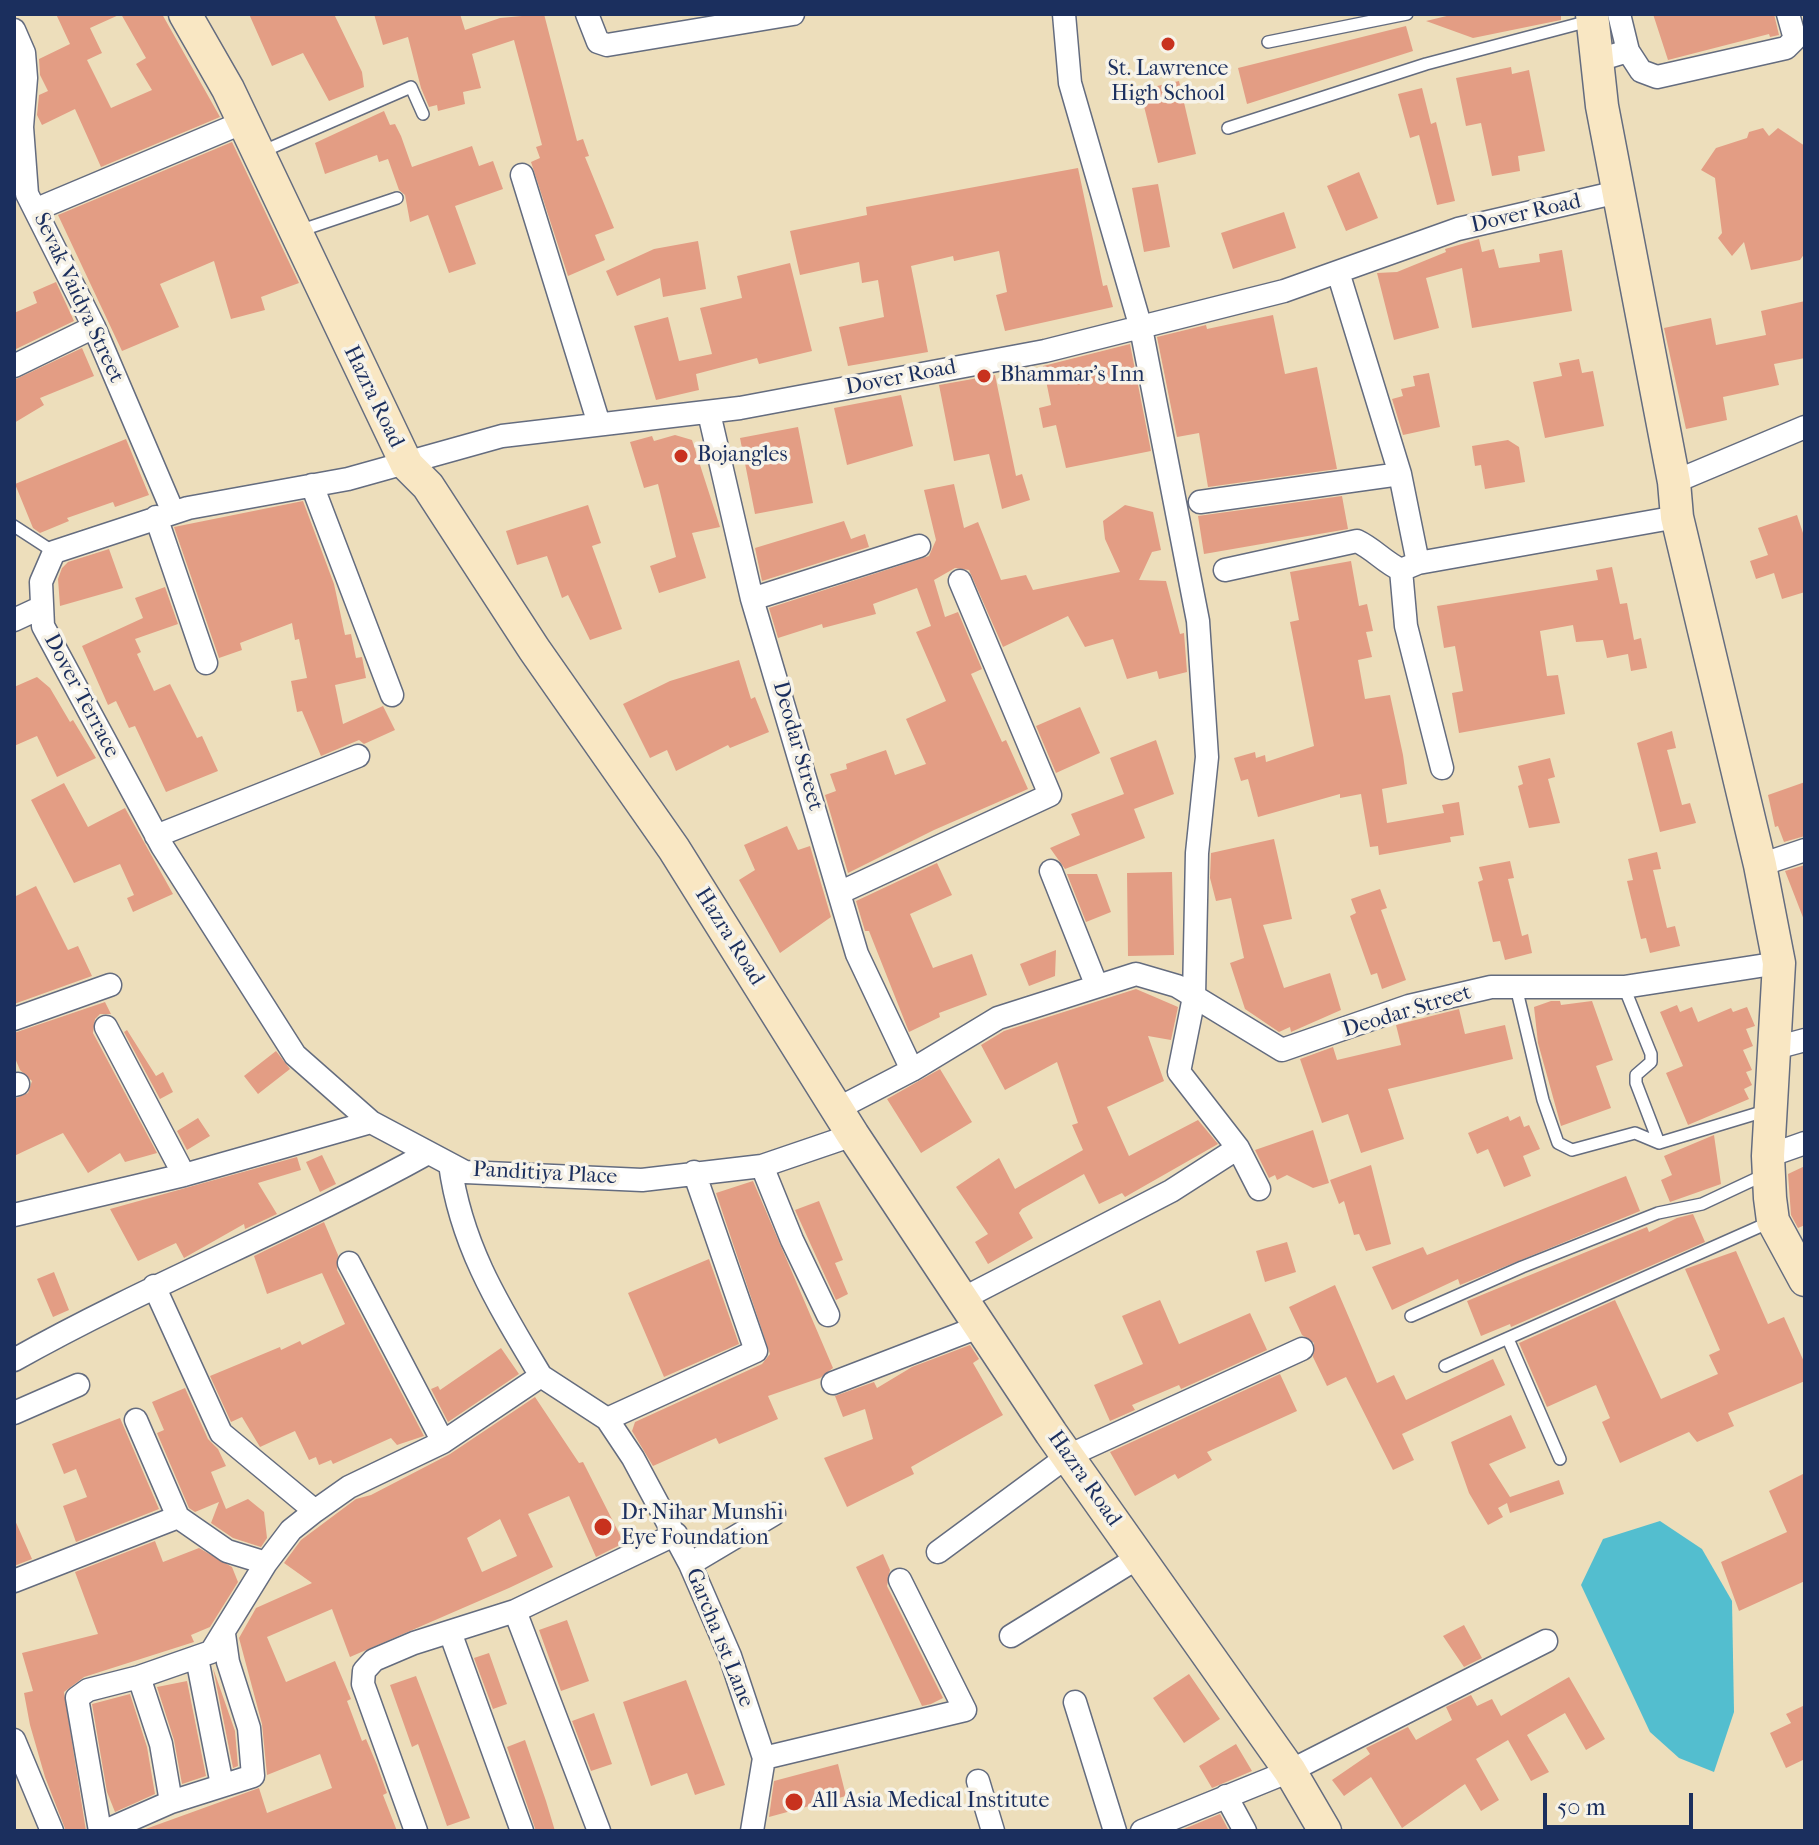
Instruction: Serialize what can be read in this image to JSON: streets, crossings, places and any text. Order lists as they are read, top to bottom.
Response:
{
  "streets": {
    "main road": ["Hazra Road"],
    "street": [
      "Dover Road",
      "Sevak Vaidya Street",
      "Dover Terrace",
      "Deodar Street",
      "Panditiya Place",
      "Garcha 1st Lane"
    ]
  },
  "crossings": [
    ["Dover Road", "Hazra Road"],
    ["Dover Road", "Deodar Street"],
    ["Hazra Road", "Deodar Street"],
    ["Hazra Road", "Panditiya Place"],
    ["Dover Terrace", "Panditiya Place"],
    ["Deodar Street", "Panditiya Place"]
  ],
  "places": [
    "St. Lawrence High School",
    "Bhammar's Inn",
    "Bojangles",
    "Dr Nihar Munshi Eye Foundation",
    "All Asia Medical Institute"
  ],
  "scale_bar": "50 m"
}
